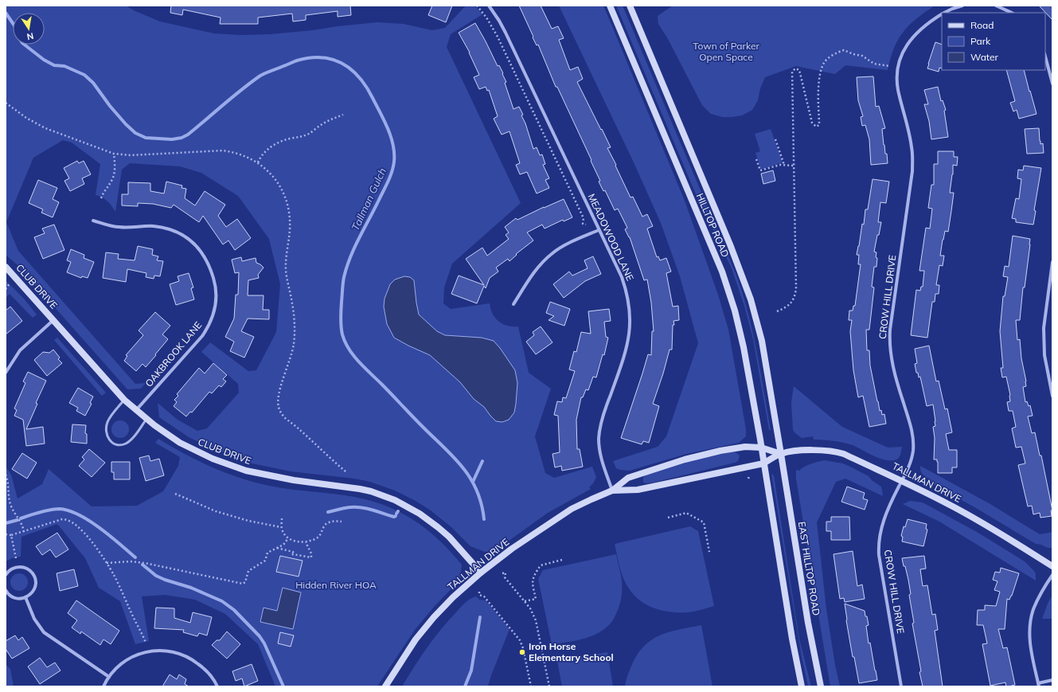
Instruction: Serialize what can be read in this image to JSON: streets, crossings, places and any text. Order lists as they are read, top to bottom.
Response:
{
  "streets": {
    "street": [
      "HILLTOP ROAD",
      "MEADOWOOD LANE",
      "CLUB DRIVE",
      "CROW HILL DRIVE",
      "OAKBROOK LANE",
      "TALLMAN DRIVE",
      "EAST HILLTOP ROAD"
    ]
  },
  "crossings": [
    ["HILLTOP ROAD", "TALLMAN DRIVE"],
    ["HILLTOP ROAD", "EAST HILLTOP ROAD"],
    ["MEADOWOOD LANE", "TALLMAN DRIVE"],
    ["CLUB DRIVE", "OAKBROOK LANE"],
    ["CLUB DRIVE", "TALLMAN DRIVE"],
    ["CROW HILL DRIVE", "TALLMAN DRIVE"],
    ["TALLMAN DRIVE", "EAST HILLTOP ROAD"]
  ],
  "water": ["Tallman Gulch"],
  "parks": ["Town of Parker Open Space", "Hidden River HOA"],
  "places": ["Iron Horse Elementary School"],
  "legend": ["Road", "Park", "Water"],
  "north": "bottom"
}
